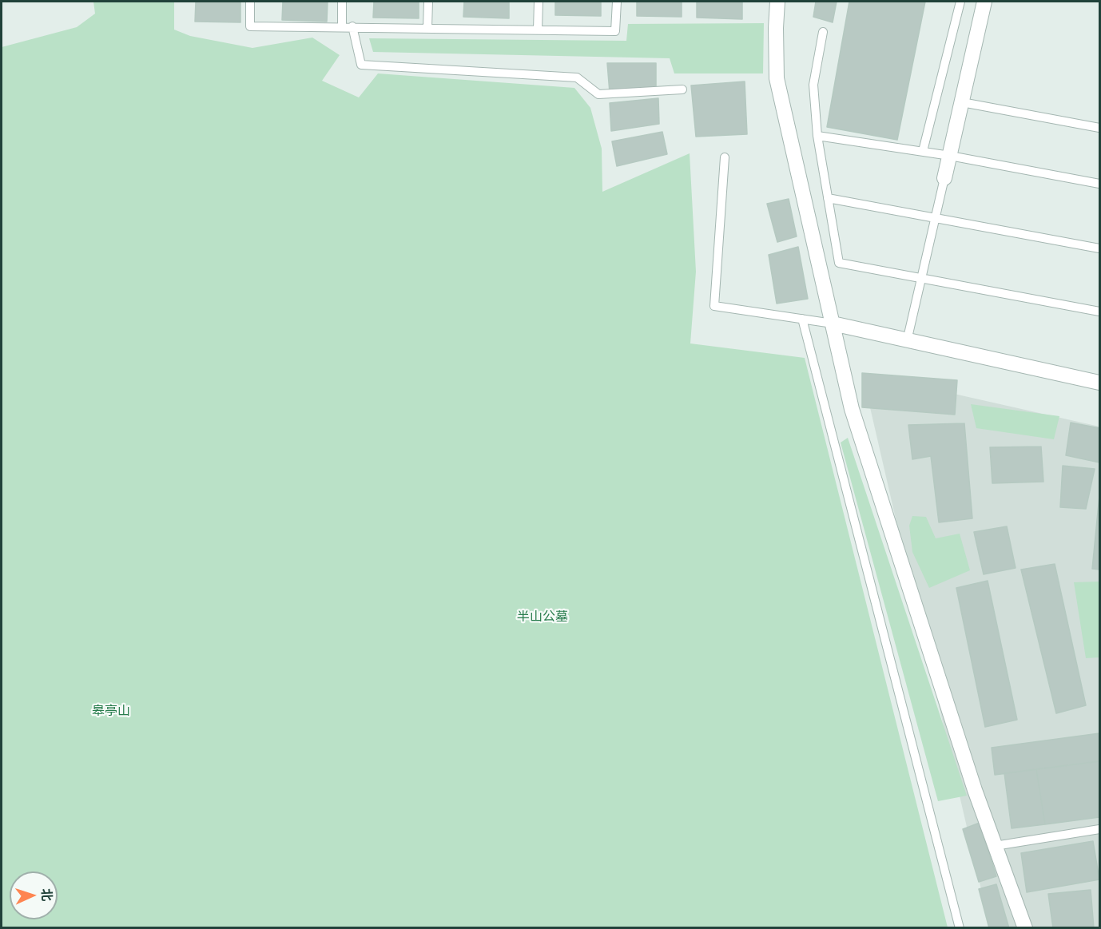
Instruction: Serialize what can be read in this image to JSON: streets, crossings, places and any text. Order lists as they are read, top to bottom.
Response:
{
  "parks": ["半山公墓", "皋亭山"],
  "north": "right"
}
